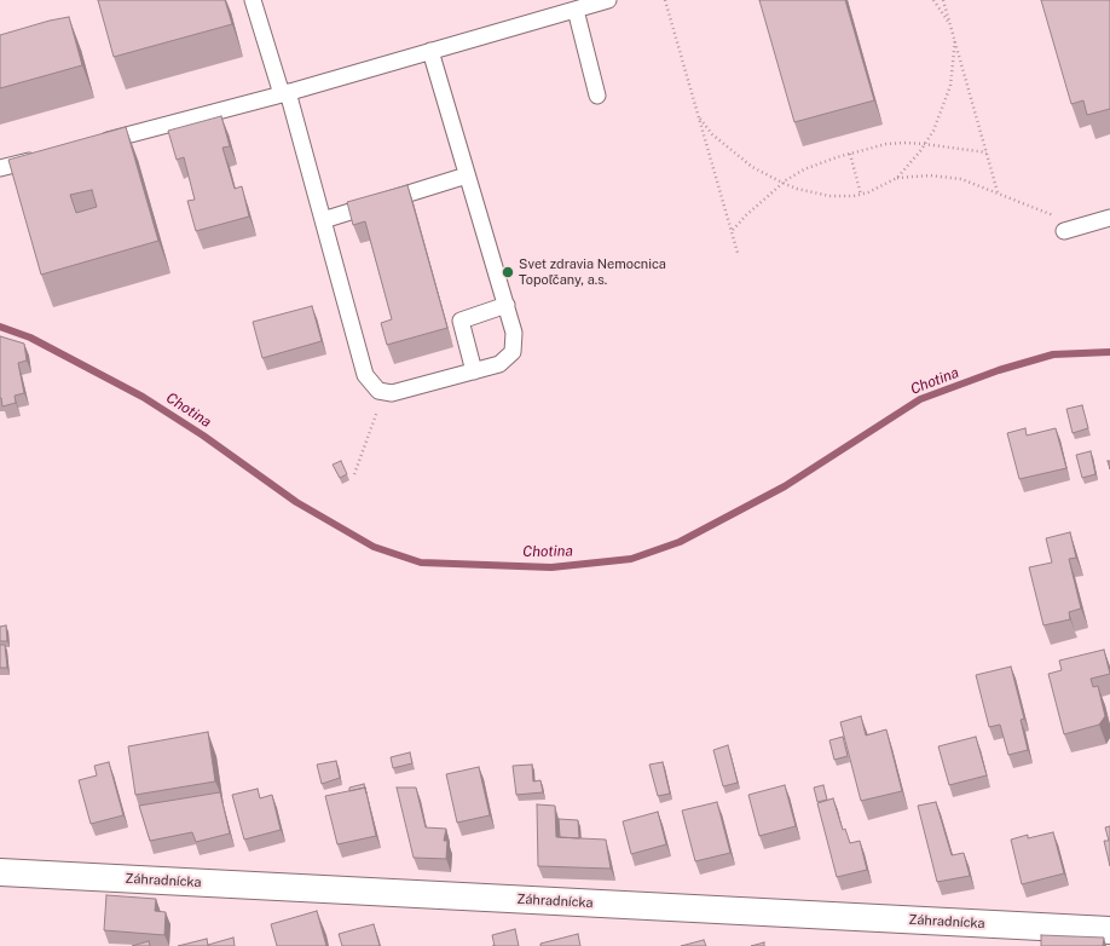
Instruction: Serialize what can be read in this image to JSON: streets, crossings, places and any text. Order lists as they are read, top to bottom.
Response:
{
  "streets": {
    "street": ["Záhradnícka"]
  },
  "water": ["Chotina"],
  "places": ["Svet zdravia Nemocnica Topoľčany, a.s."]
}
